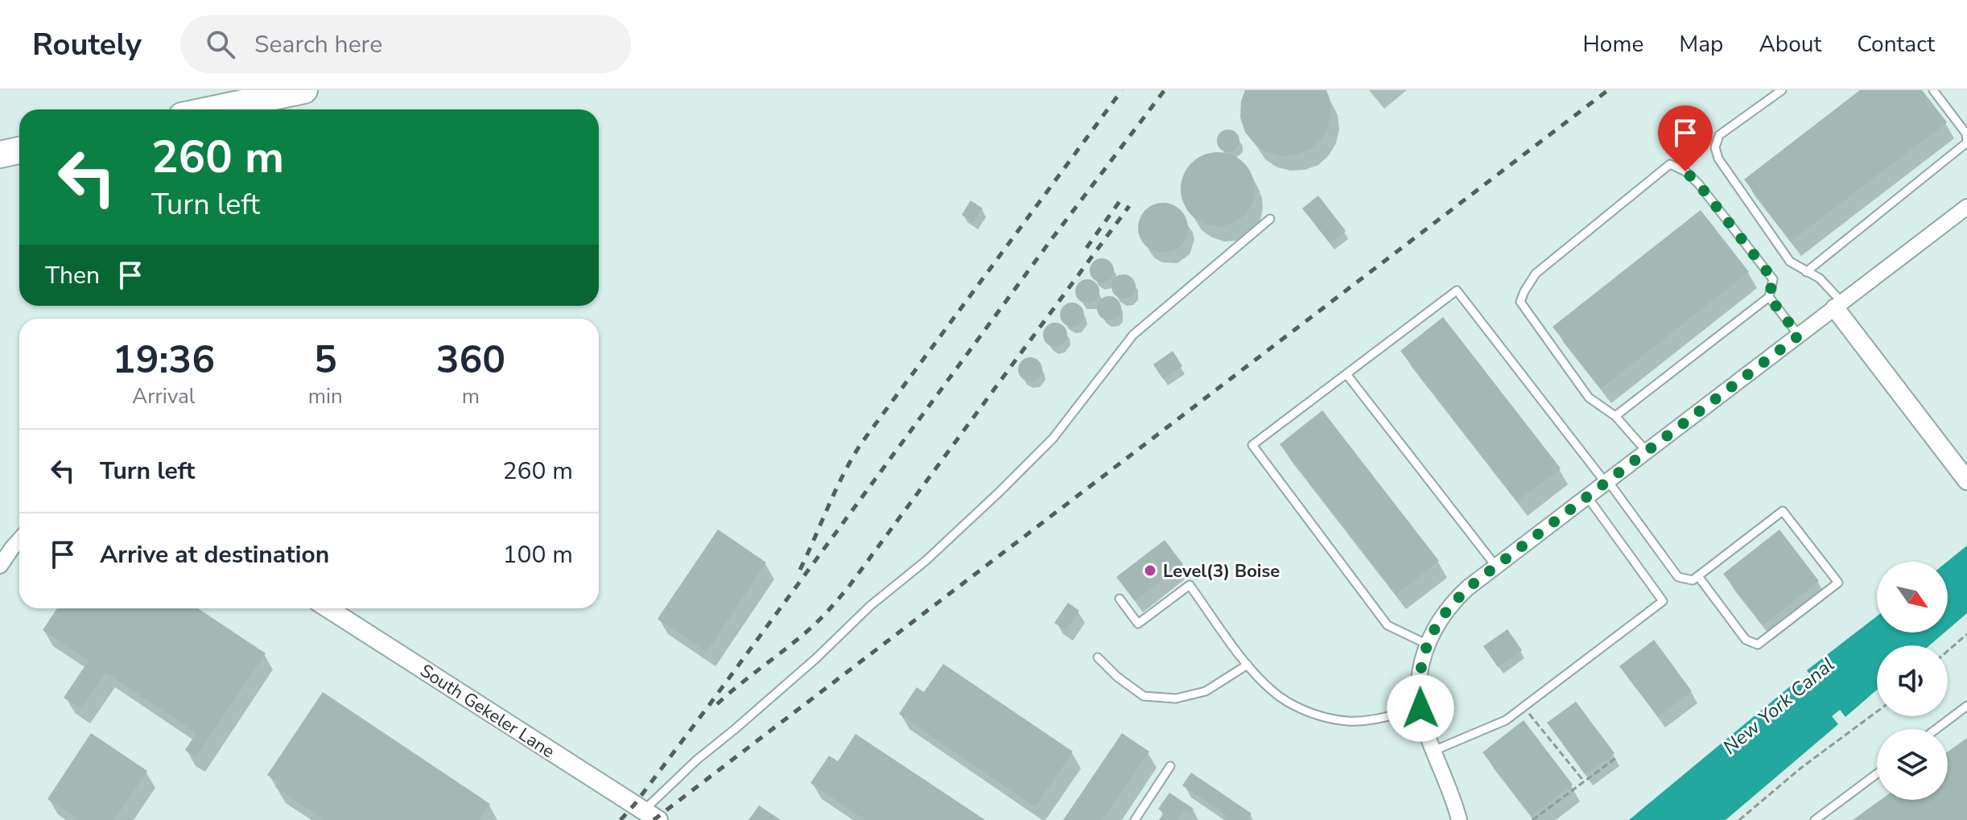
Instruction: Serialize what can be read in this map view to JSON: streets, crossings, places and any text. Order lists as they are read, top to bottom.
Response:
{
  "streets": {
    "street": ["South Gekeler Lane"]
  },
  "water": ["New York Canal"],
  "places": ["Level(3) Boise"],
  "north": "bottom right",
  "page": {
    "header": "Routely",
    "search": "Search here",
    "nav": [
      "Home",
      "Map",
      "About",
      "Contact"
    ],
    "turn": ["260 m", "Turn left"],
    "then": "Then",
    "eta": [
      "19:36",
      "Arrival",
      "5",
      "min",
      "360",
      "m"
    ],
    "list": [
      {
        "name": "Turn left",
        "value": "260 m"
      },
      {
        "name": "Arrive at destination",
        "value": "100 m"
      }
    ]
  }
}
